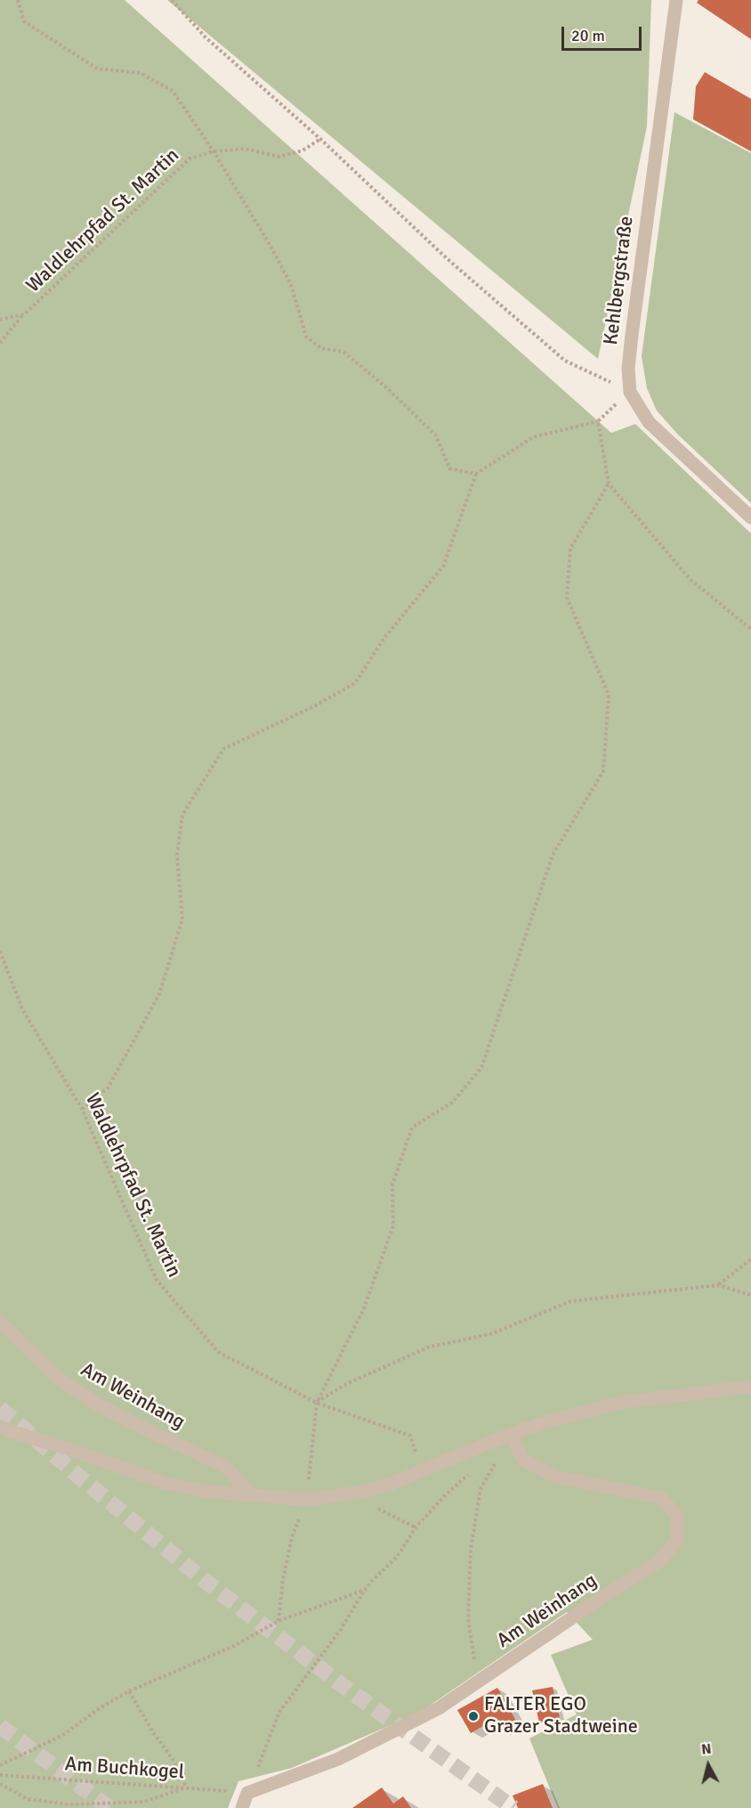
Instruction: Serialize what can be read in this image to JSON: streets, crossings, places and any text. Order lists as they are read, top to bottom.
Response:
{
  "streets": {
    "street": ["Kehlbergstraße", "Am Weinhang"],
    "path": ["Waldlehrpfad St. Martin", "Am Buchkogel"]
  },
  "crossings": [
    ["Am Weinhang", "Am Buchkogel"]
  ],
  "places": ["FALTER EGO Grazer Stadtweine"],
  "scale_bar": "20 m",
  "north": "top"
}
